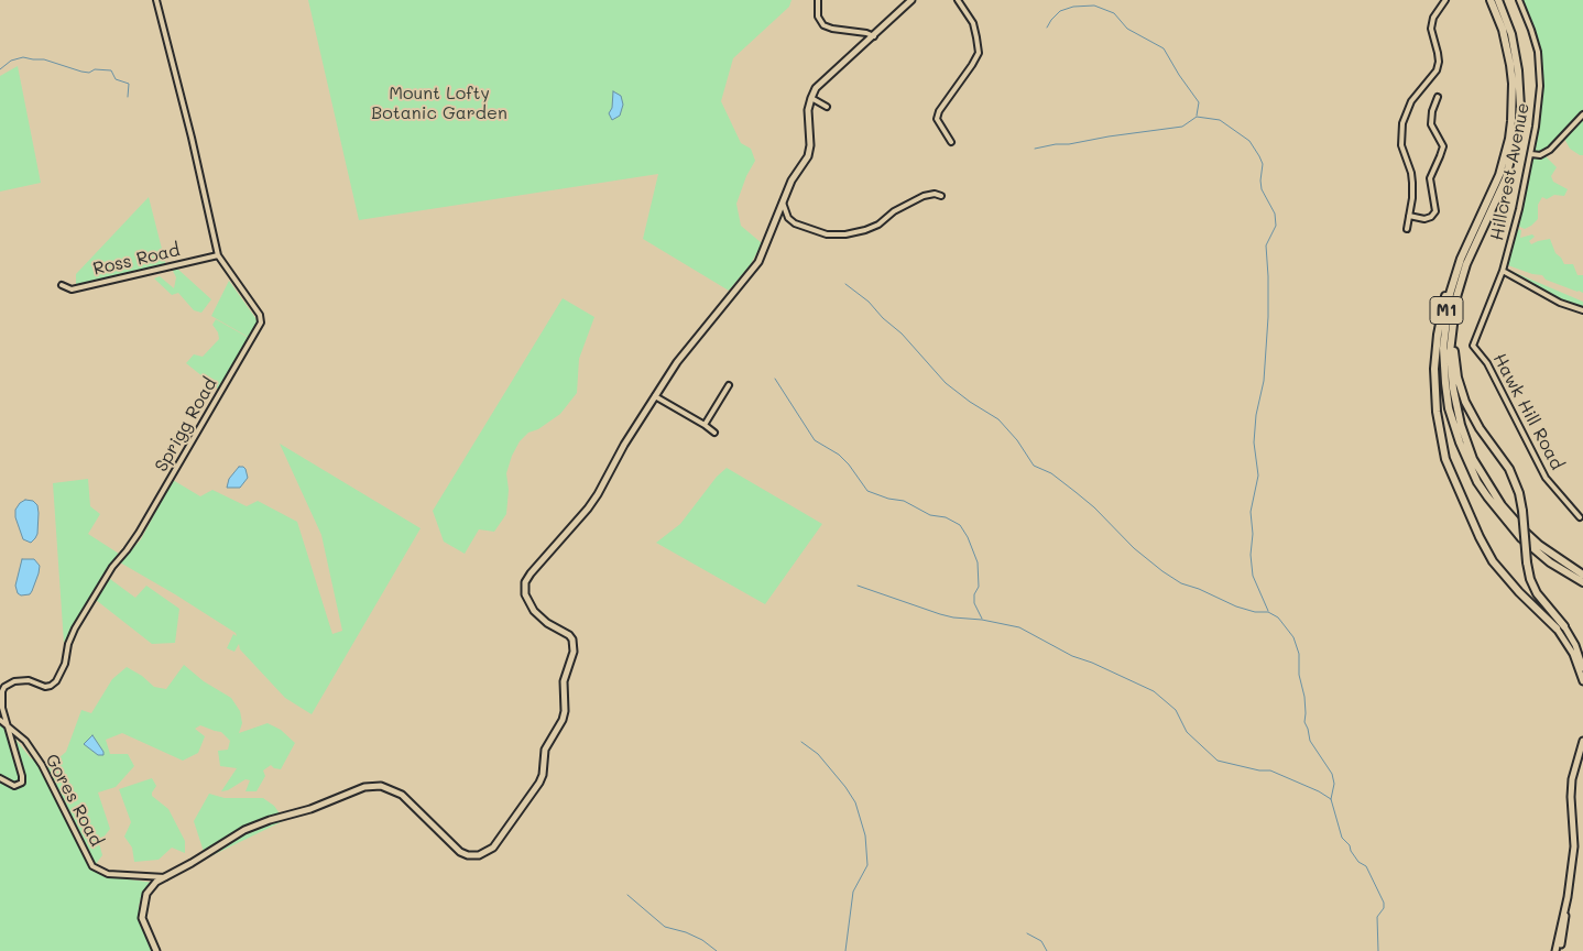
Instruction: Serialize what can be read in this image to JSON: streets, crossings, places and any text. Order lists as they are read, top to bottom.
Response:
{
  "streets": {
    "highway": ["M1"],
    "street": [
      "Hillcrest Avenue",
      "Ross Road",
      "Hawk Hill Road",
      "Sprigg Road",
      "Gores Road"
    ]
  },
  "crossings": [
    ["Hillcrest Avenue", "Hawk Hill Road"],
    ["Ross Road", "Sprigg Road"],
    ["Sprigg Road", "Gores Road"]
  ],
  "parks": ["Mount Lofty Botanic Garden"]
}
